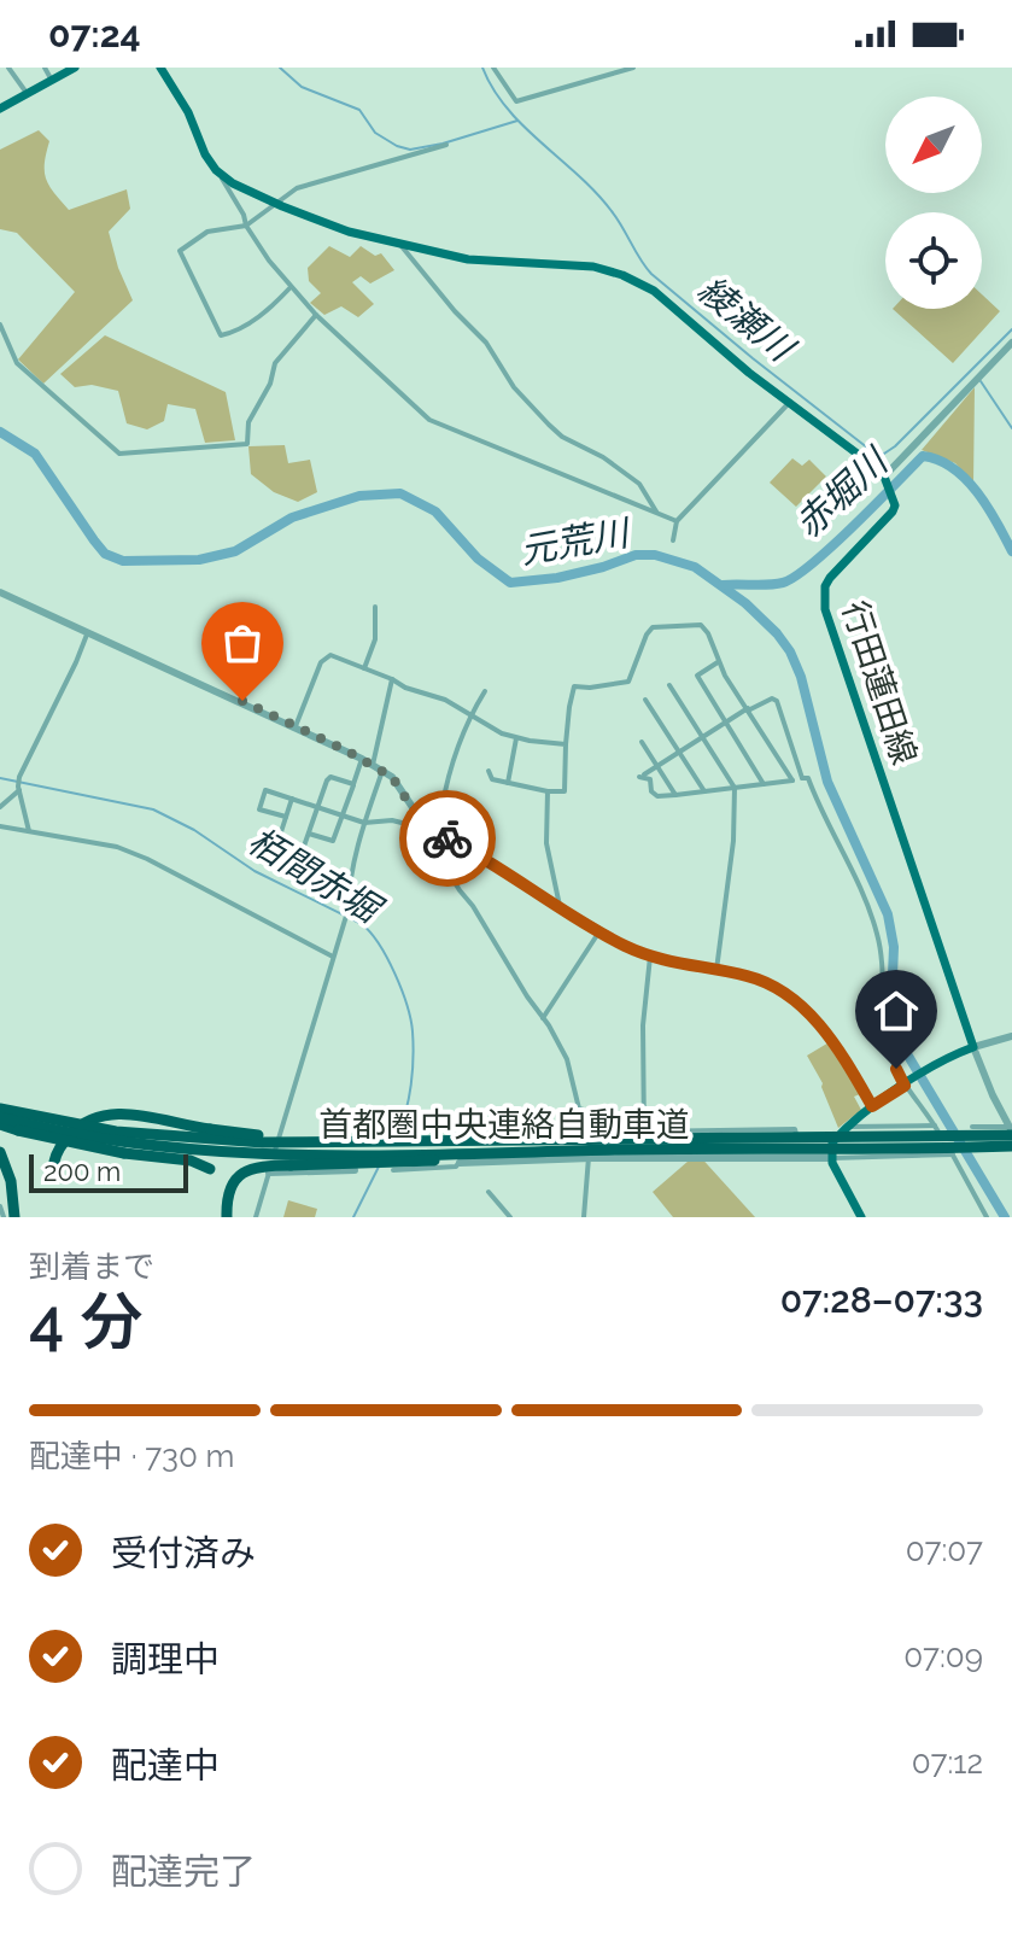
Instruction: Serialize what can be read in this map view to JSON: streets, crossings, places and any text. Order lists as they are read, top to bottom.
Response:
{
  "streets": {
    "highway": ["首都圏中央連絡自動車道"],
    "main road": ["行田蓮田線"]
  },
  "water": [
    "綾瀬川",
    "赤堀川",
    "元荒川",
    "栢間赤堀"
  ],
  "scale_bar": "200 m",
  "north": "bottom left",
  "page": {
    "status": "07:24",
    "scale": "200 m",
    "heading": ["4 分", "到着まで", "07:28–07:33"],
    "bar": "配達中 · 730 m",
    "list": [
      ["受付済み", "07:07"],
      ["調理中", "07:09"],
      ["配達中", "07:12"],
      "配達完了"
    ]
  }
}
